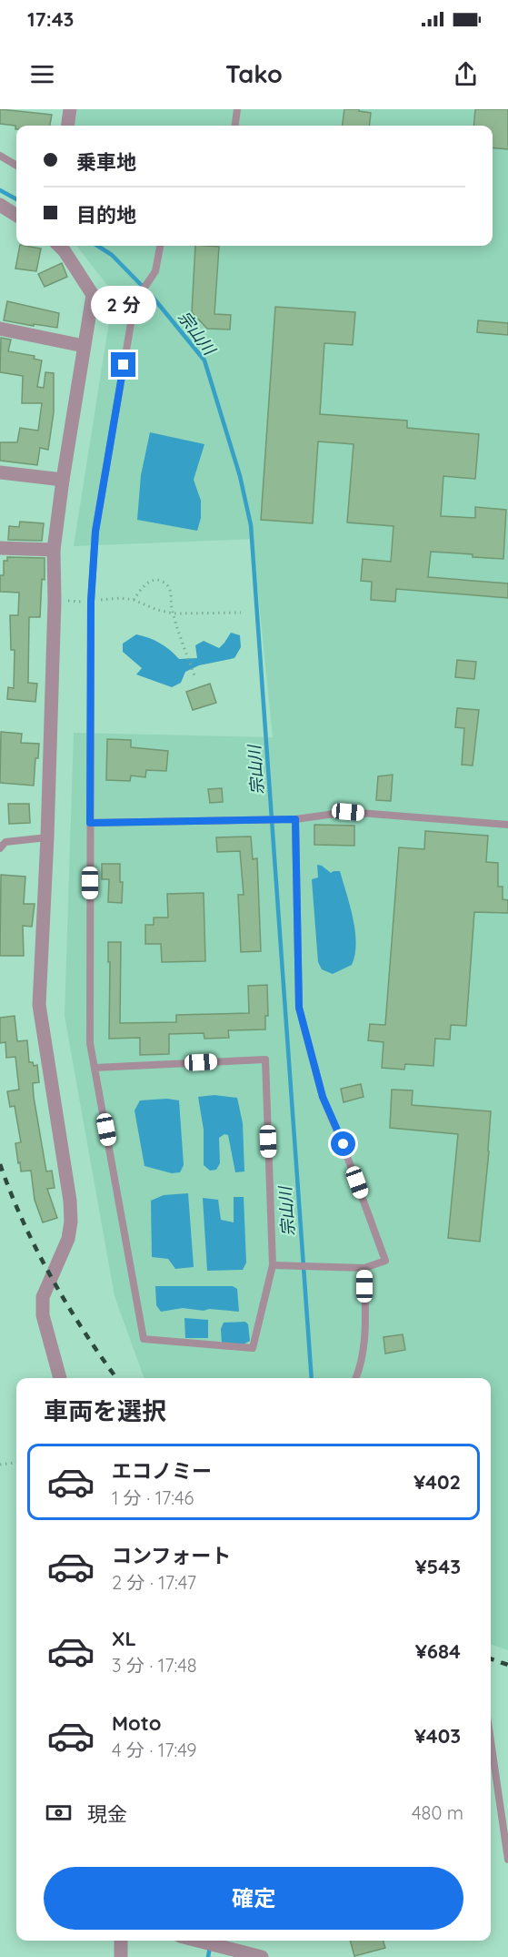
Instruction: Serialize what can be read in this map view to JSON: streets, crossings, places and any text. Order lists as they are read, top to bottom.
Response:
{
  "water": ["宗山川"],
  "page": {
    "status": "17:43",
    "header": "Tako",
    "banner": ["乗車地", "目的地"],
    "bubble": "2 分",
    "heading": "車両を選択",
    "list": [
      {
        "name": "エコノミー",
        "note": "1 分 · 17:46",
        "value": "¥402"
      },
      {
        "name": "コンフォート",
        "note": "2 分 · 17:47",
        "value": "¥543"
      },
      {
        "name": "XL",
        "note": "3 分 · 17:48",
        "value": "¥684"
      },
      {
        "name": "Moto",
        "note": "4 分 · 17:49",
        "value": "¥403"
      }
    ],
    "pay": ["現金", "480 m"],
    "buttons": "確定"
  }
}
